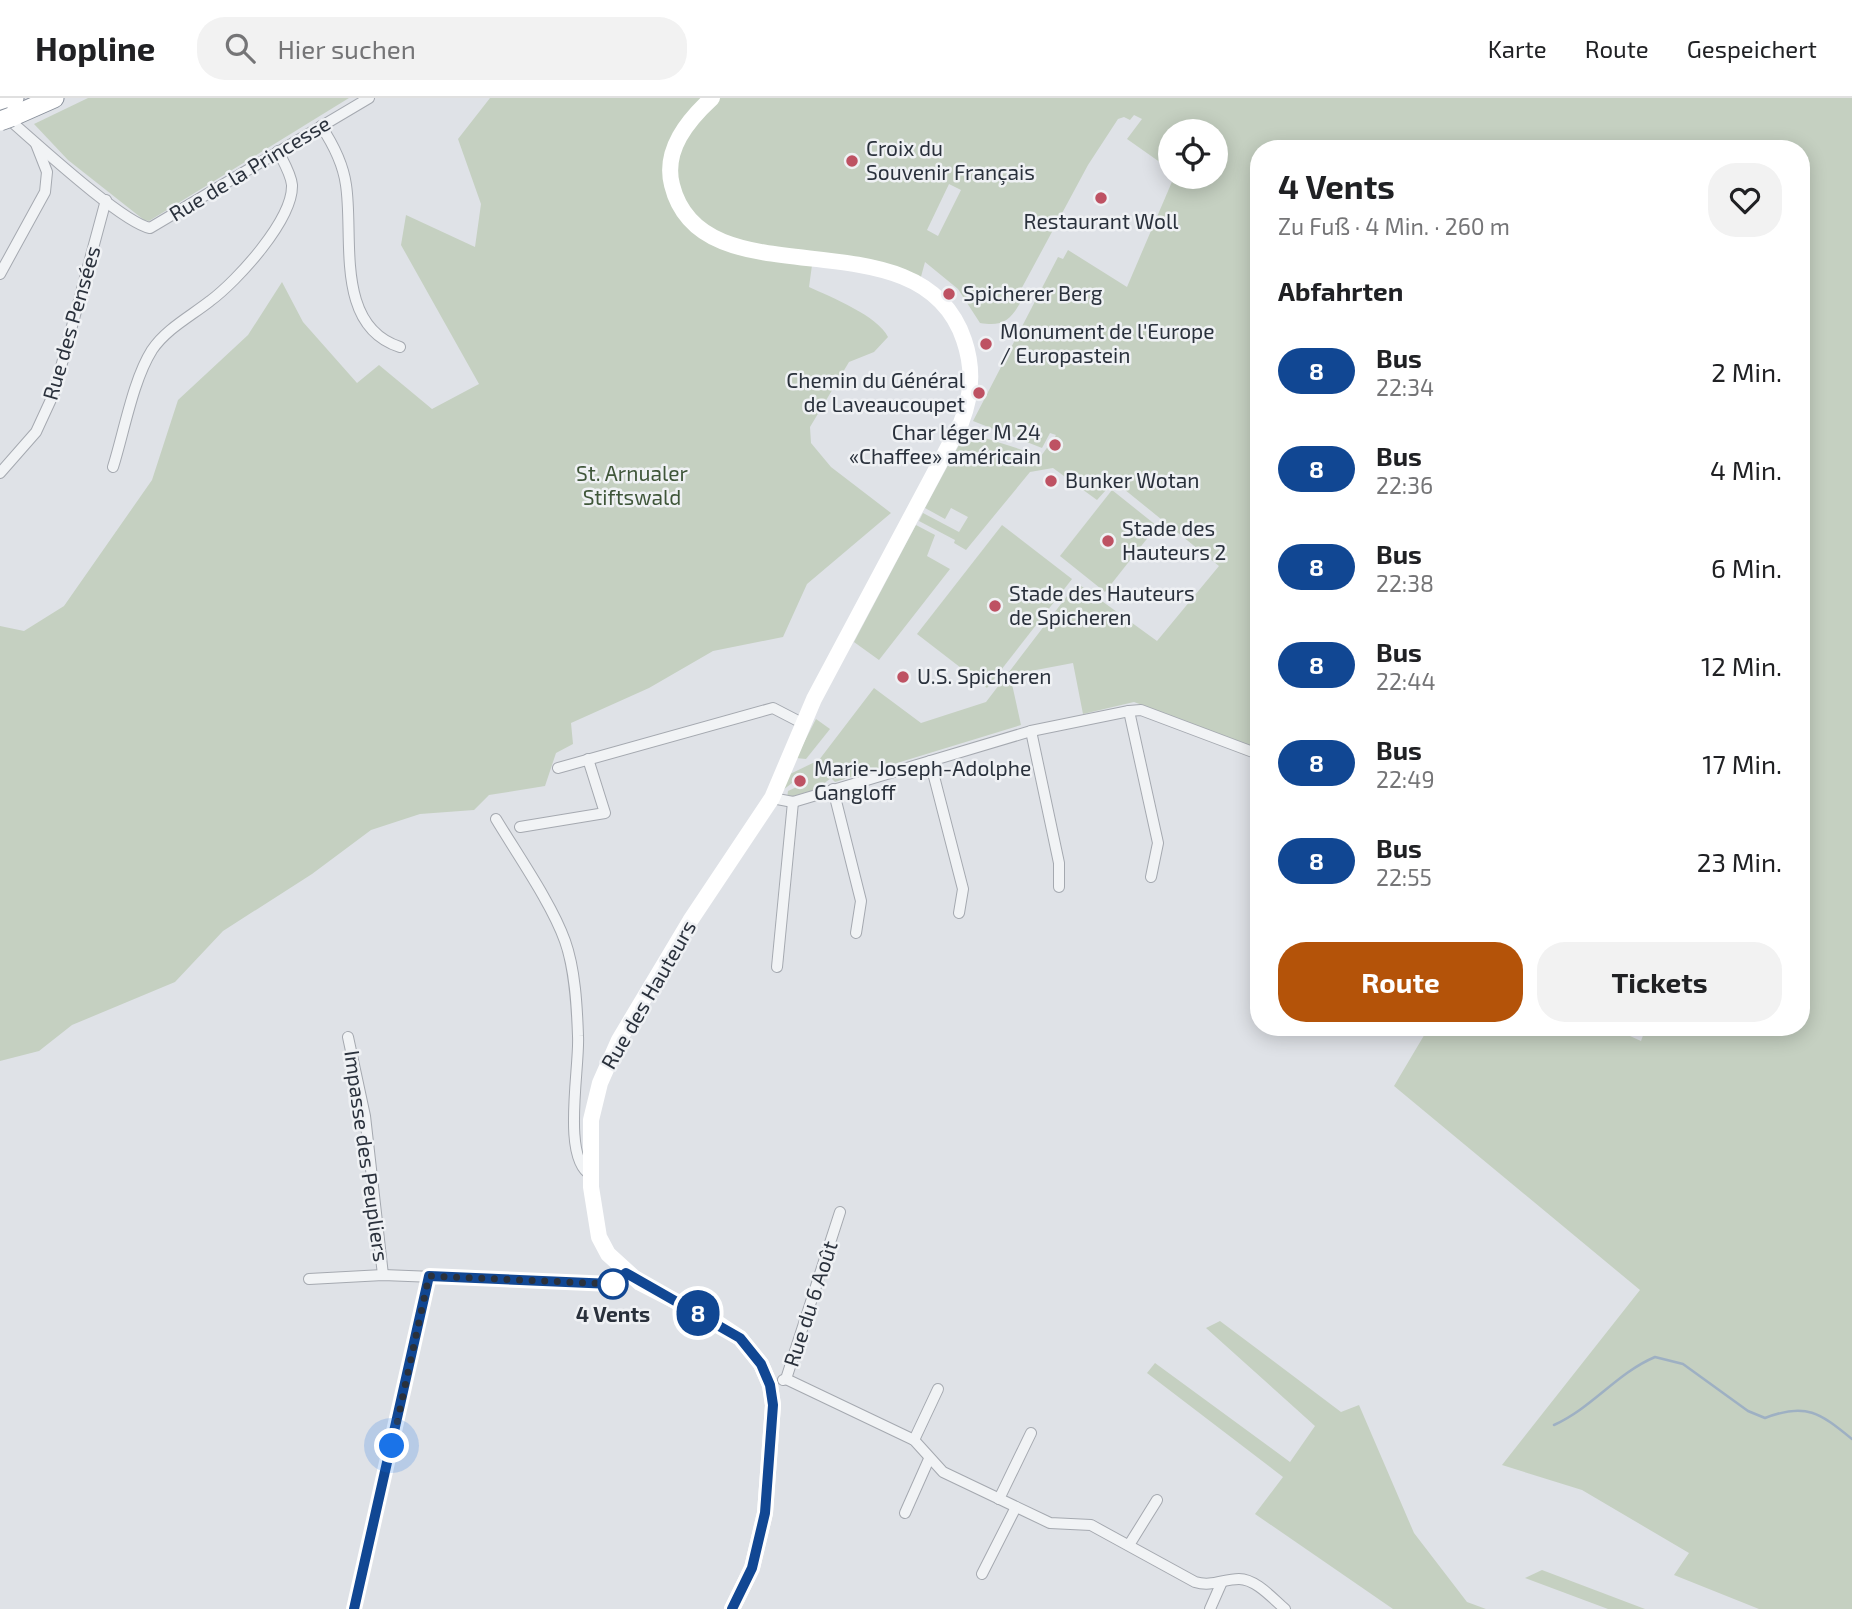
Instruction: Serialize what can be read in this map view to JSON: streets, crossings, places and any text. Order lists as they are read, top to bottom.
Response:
{
  "streets": {
    "street": [
      "Rue de la Princesse",
      "Rue des Pensées",
      "Rue des Hauteurs",
      "Impasse des Peupliers",
      "Rue du 6 Août"
    ]
  },
  "crossings": [
    ["Rue de la Princesse", "Rue des Pensées"],
    ["Rue des Hauteurs", "Rue du 6 Août"]
  ],
  "parks": ["St. Arnualer Stiftswald"],
  "places": [
    "Croix du Souvenir Français",
    "Restaurant Woll",
    "Spicherer Berg",
    "Monument de l'Europe / Europastein",
    "Chemin du Général de Laveaucoupet",
    "Char léger M 24 «Chaffee» américain",
    "Bunker Wotan",
    "Stade des Hauteurs 2",
    "Stade des Hauteurs de Spicheren",
    "U.S. Spicheren",
    "Marie-Joseph-Adolphe Gangloff",
    "4 Vents"
  ],
  "lines": ["bus line 8"],
  "page": {
    "header": "Hopline",
    "search": "Hier suchen",
    "nav": ["Karte", "Route", "Gespeichert"],
    "on_map": "8",
    "heading": [
      ["4 Vents", "Zu Fuß · 4 Min. · 260 m"],
      "Abfahrten"
    ],
    "list": [
      {
        "mark": "8",
        "name": "Bus",
        "note": "22:34",
        "value": "2 Min."
      },
      {
        "mark": "8",
        "name": "Bus",
        "note": "22:36",
        "value": "4 Min."
      },
      {
        "mark": "8",
        "name": "Bus",
        "note": "22:38",
        "value": "6 Min."
      },
      {
        "mark": "8",
        "name": "Bus",
        "note": "22:44",
        "value": "12 Min."
      },
      {
        "mark": "8",
        "name": "Bus",
        "note": "22:49",
        "value": "17 Min."
      },
      {
        "mark": "8",
        "name": "Bus",
        "note": "22:55",
        "value": "23 Min."
      }
    ],
    "buttons": ["Route", "Tickets"]
  }
}
